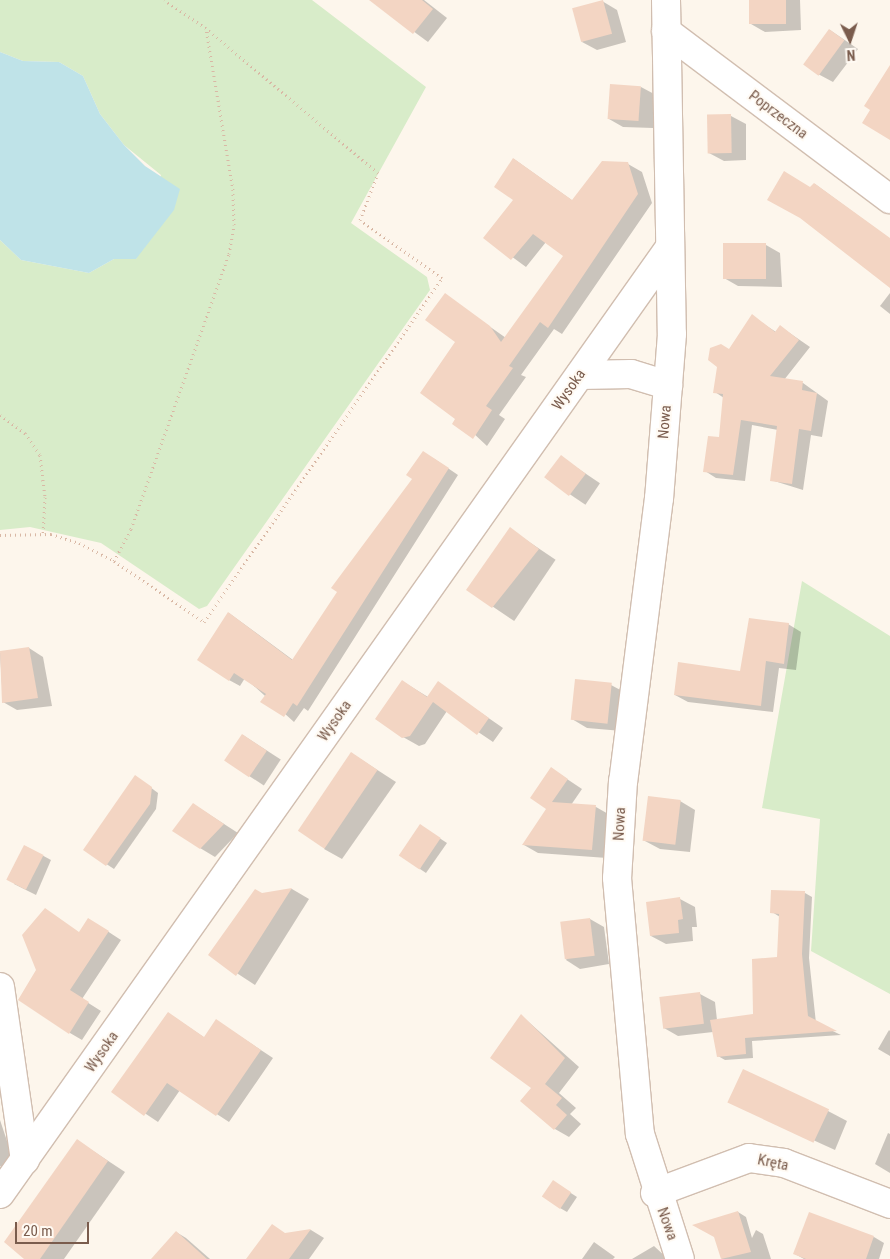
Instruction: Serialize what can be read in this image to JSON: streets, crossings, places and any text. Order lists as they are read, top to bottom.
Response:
{
  "streets": {
    "street": [
      "Poprzeczna",
      "Wysoka",
      "Nowa",
      "Kręta"
    ]
  },
  "crossings": [
    ["Poprzeczna", "Nowa"],
    ["Wysoka", "Nowa"],
    ["Nowa", "Kręta"]
  ],
  "scale_bar": "20 m",
  "north": "bottom"
}
